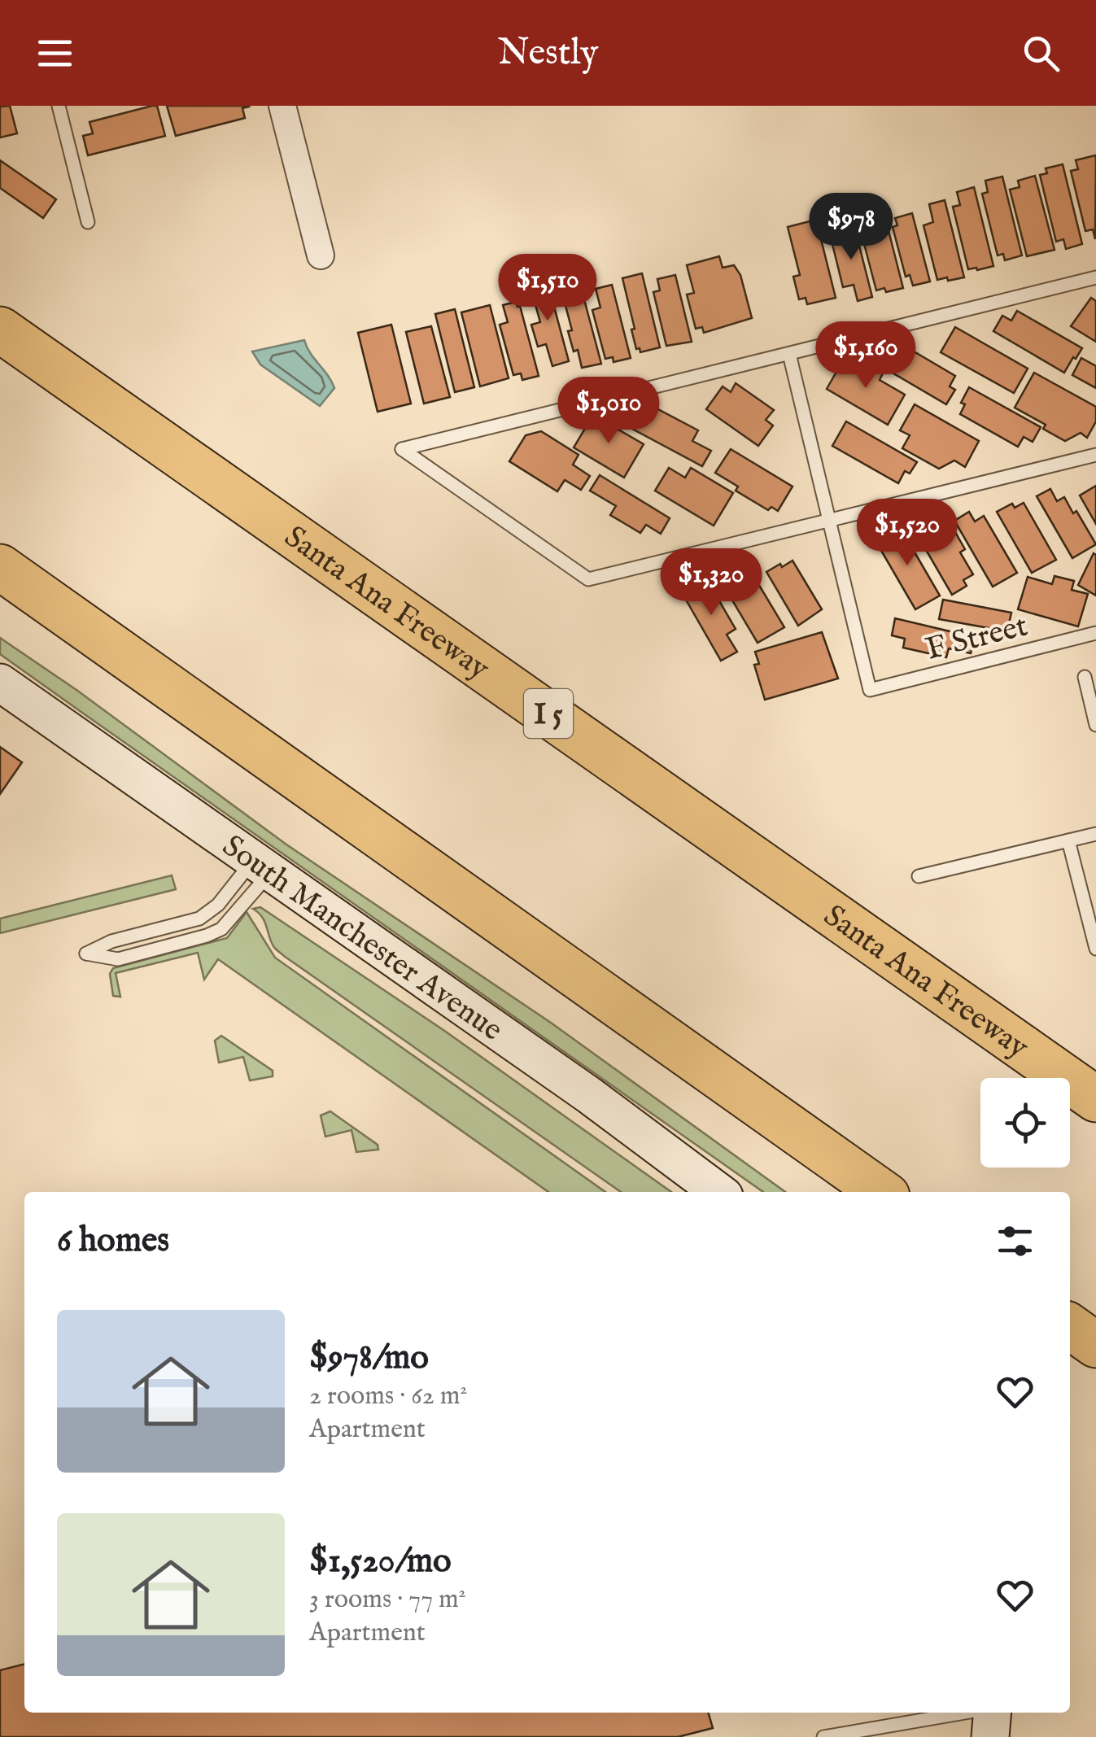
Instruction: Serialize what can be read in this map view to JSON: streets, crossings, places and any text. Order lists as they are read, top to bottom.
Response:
{
  "streets": {
    "highway": ["Santa Ana Freeway", "I 5"],
    "street": ["South Manchester Avenue"],
    "lane": ["F Street"]
  },
  "page": {
    "header": "Nestly",
    "price": [
      "$978",
      "$1,510",
      "$1,160",
      "$1,010",
      "$1,520",
      "$1,320"
    ],
    "heading": "6 homes",
    "list": [
      {
        "name": "$978/mo",
        "note": "2 rooms · 62 m² · Apartment"
      },
      {
        "name": "$1,520/mo",
        "note": "3 rooms · 77 m² · Apartment"
      }
    ]
  }
}
